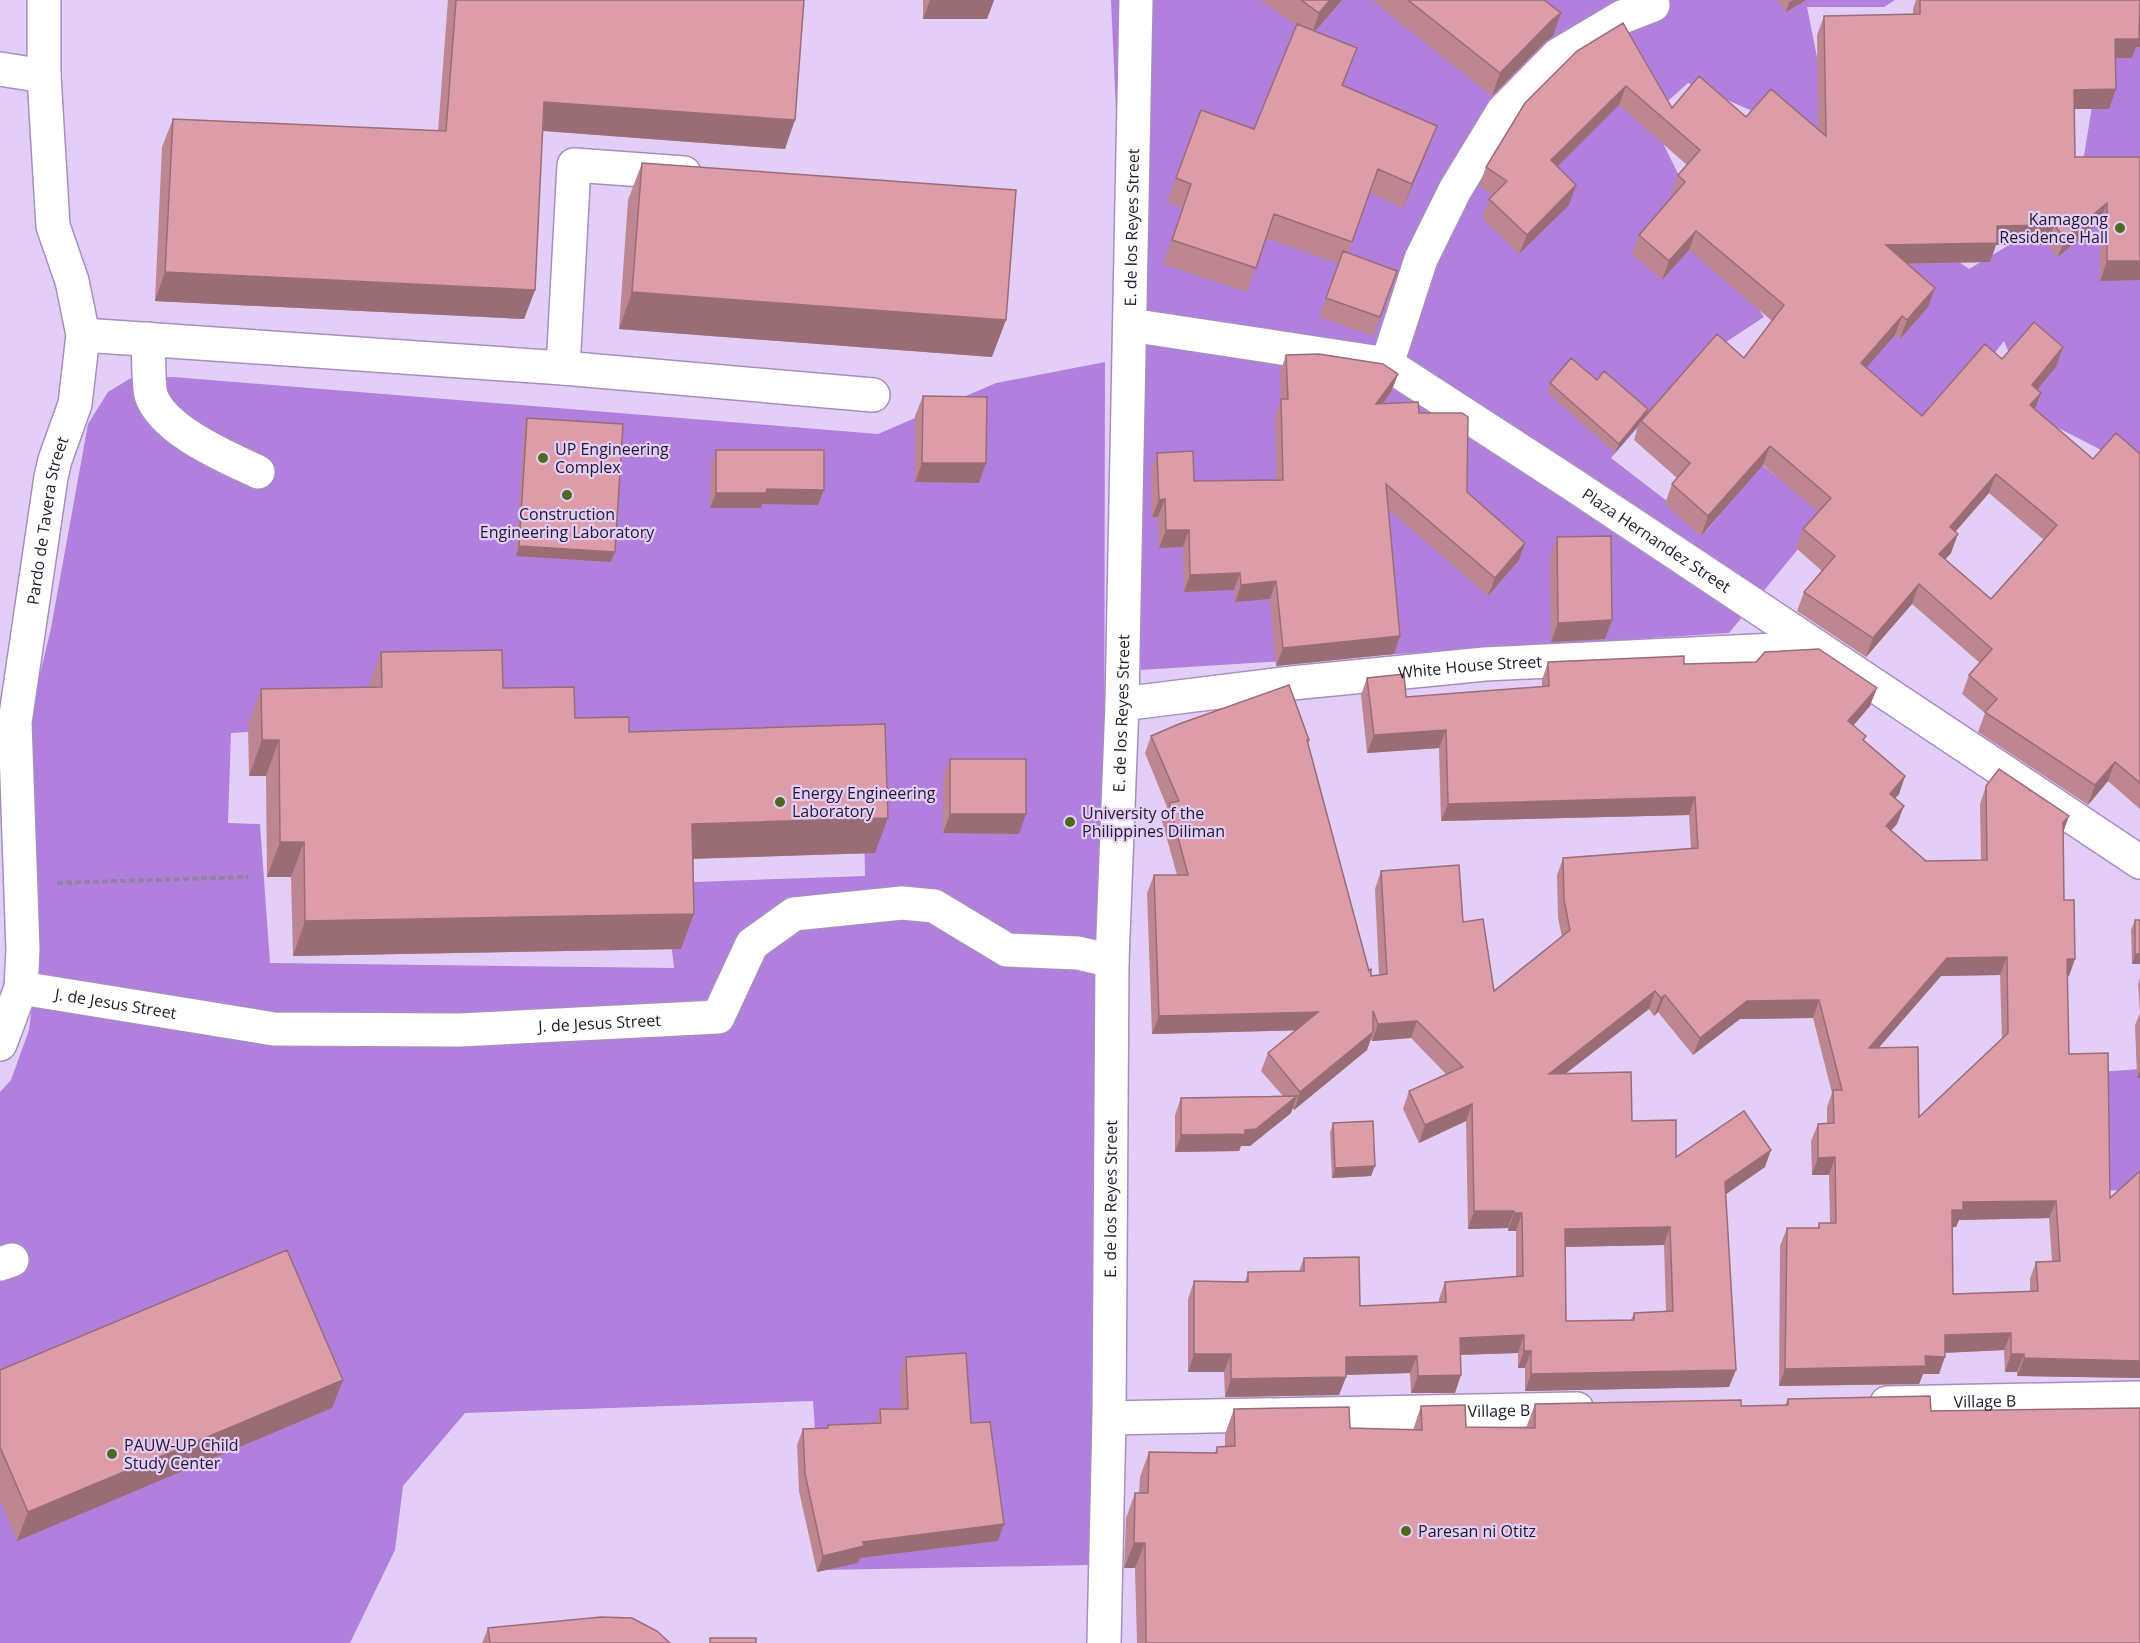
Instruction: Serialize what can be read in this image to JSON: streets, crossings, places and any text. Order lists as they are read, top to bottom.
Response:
{
  "streets": {
    "street": [
      "E. de los Reyes Street",
      "Pardo de Tavera Street",
      "Plaza Hernandez Street",
      "White House Street",
      "J. de Jesus Street",
      "Village B"
    ]
  },
  "crossings": [
    ["E. de los Reyes Street", "Plaza Hernandez Street"],
    ["E. de los Reyes Street", "White House Street"],
    ["E. de los Reyes Street", "J. de Jesus Street"],
    ["E. de los Reyes Street", "Village B"],
    ["Pardo de Tavera Street", "J. de Jesus Street"],
    ["Plaza Hernandez Street", "White House Street"]
  ],
  "places": [
    "Kamagong Residence Hall",
    "UP Engineering Complex",
    "Construction Engineering Laboratory",
    "Energy Engineering Laboratory",
    "University of the Philippines Diliman",
    "PAUW-UP Child Study Center",
    "Paresan ni Otitz"
  ]
}
